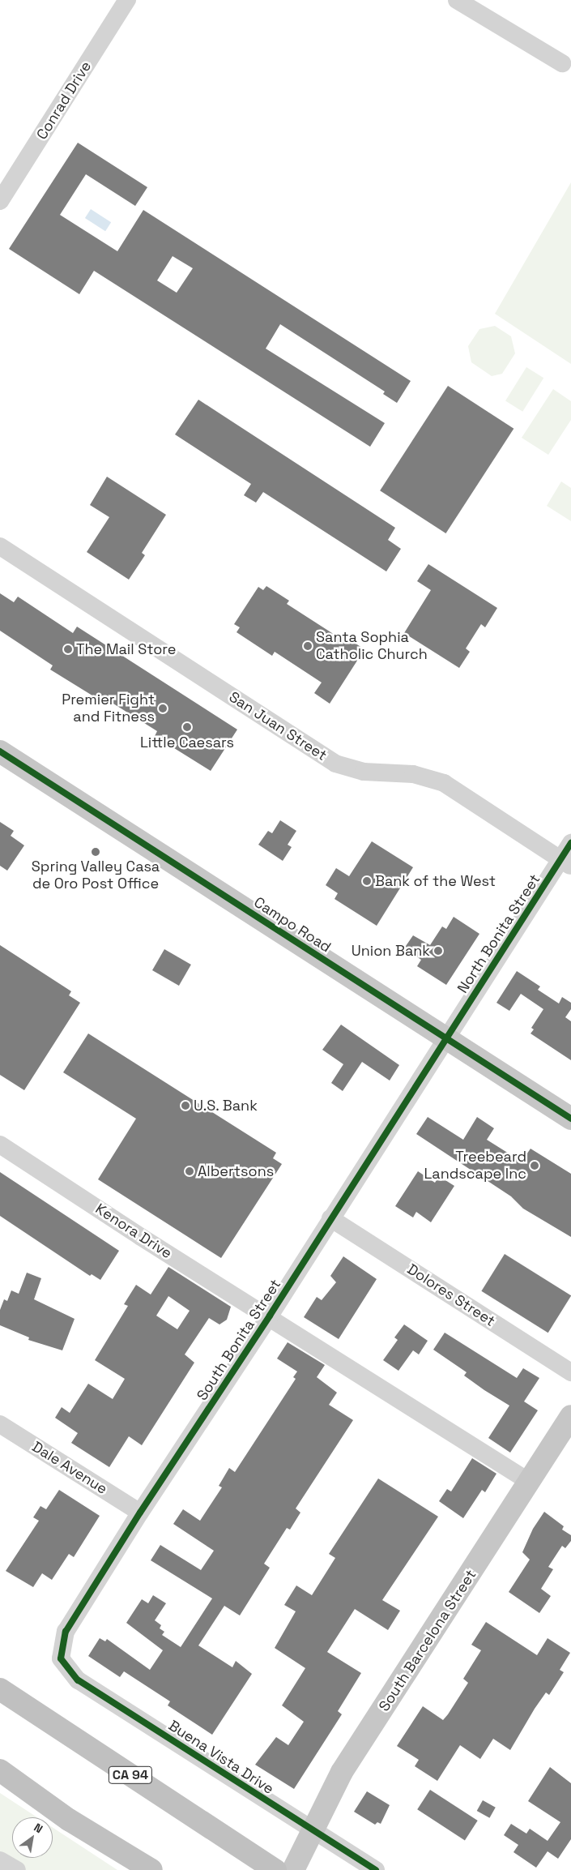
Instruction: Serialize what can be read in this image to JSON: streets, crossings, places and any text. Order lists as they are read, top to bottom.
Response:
{
  "streets": {
    "highway": ["CA 94"],
    "main road": ["Campo Road", "South Barcelona Street"],
    "street": [
      "Conrad Drive",
      "San Juan Street",
      "North Bonita Street",
      "Kenora Drive",
      "Dolores Street",
      "South Bonita Street",
      "Dale Avenue",
      "Buena Vista Drive"
    ]
  },
  "crossings": [
    ["San Juan Street", "North Bonita Street"],
    ["Campo Road", "North Bonita Street"],
    ["Campo Road", "South Bonita Street"],
    ["North Bonita Street", "South Bonita Street"],
    ["Kenora Drive", "South Bonita Street"],
    ["Kenora Drive", "South Barcelona Street"],
    ["Dolores Street", "South Bonita Street"],
    ["South Bonita Street", "Dale Avenue"],
    ["South Bonita Street", "Buena Vista Drive"],
    ["South Barcelona Street", "Buena Vista Drive"]
  ],
  "places": [
    "Santa Sophia Catholic Church",
    "The Mail Store",
    "Premier Fight and Fitness",
    "Little Caesars",
    "Spring Valley Casa de Oro Post Office",
    "Bank of the West",
    "Union Bank",
    "U.S. Bank",
    "Treebeard Landscape Inc",
    "Albertsons"
  ],
  "north": "top right"
}
